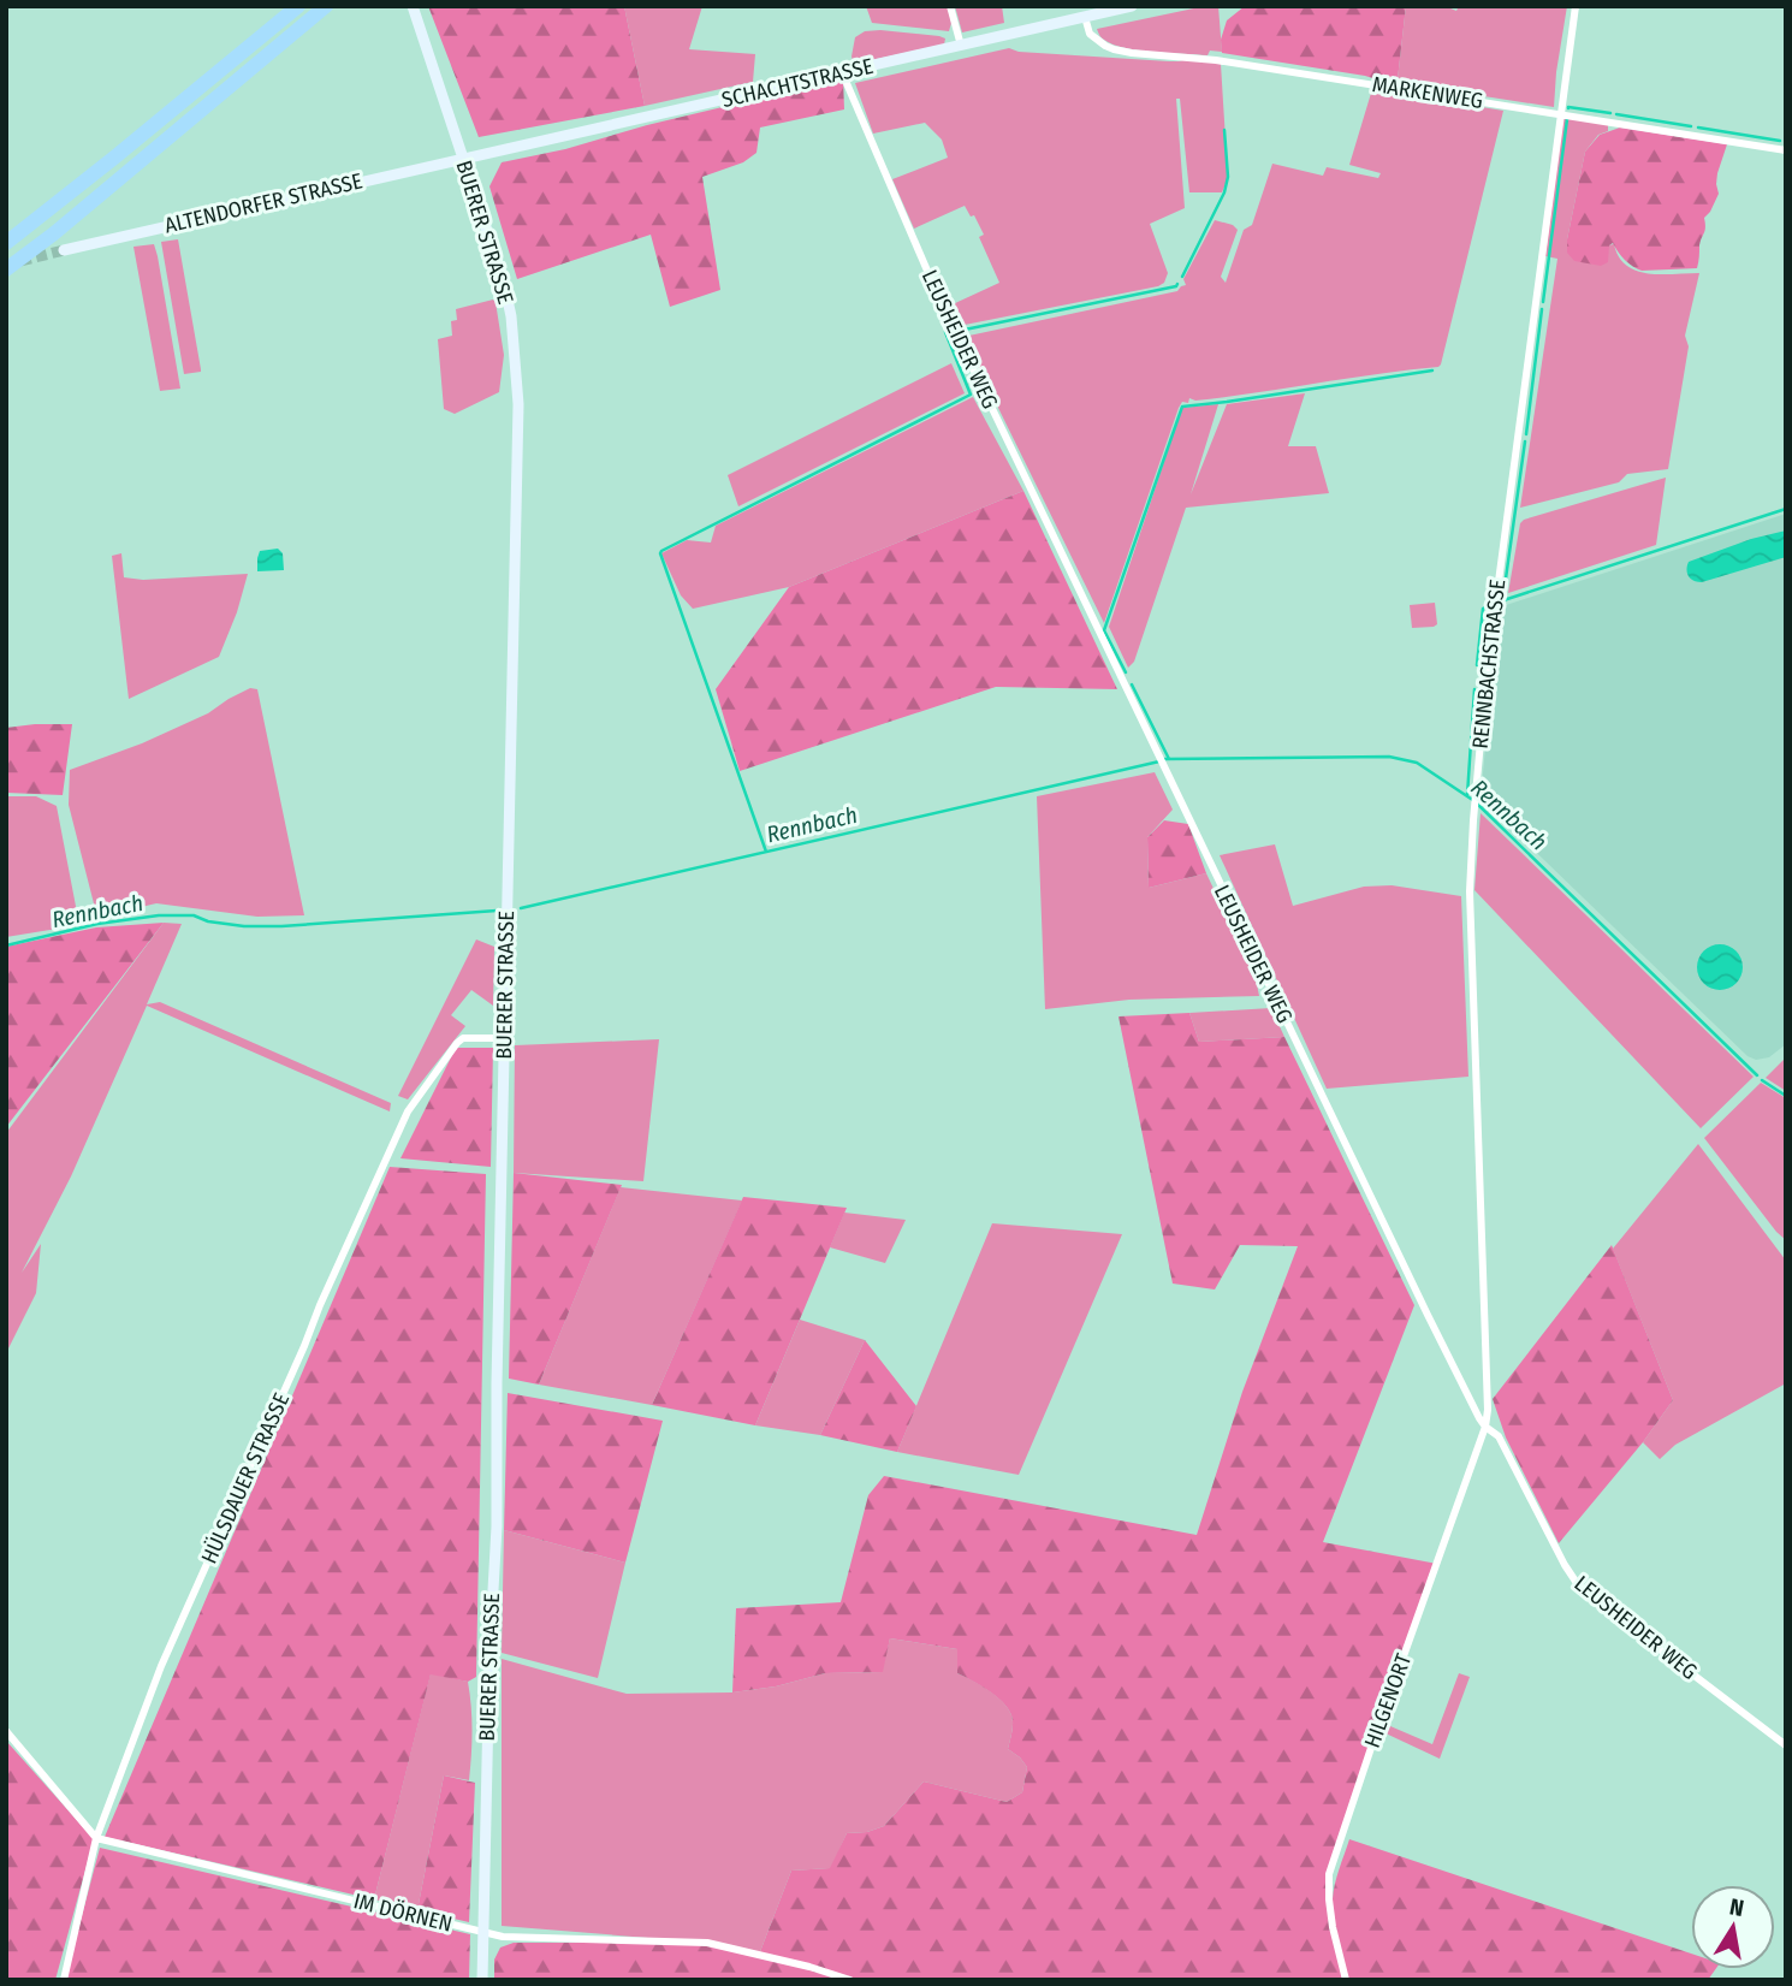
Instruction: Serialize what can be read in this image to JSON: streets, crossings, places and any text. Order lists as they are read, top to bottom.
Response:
{
  "streets": {
    "main road": ["SCHACHTSTRASSE", "ALTENDORFER STRASSE", "BUERER STRASSE"],
    "street": [
      "MARKENWEG",
      "LEUSHEIDER WEG",
      "RENNBACHSTRASSE",
      "HÜLSDAUER STRASSE",
      "HILGENORT",
      "IM DÖRNEN"
    ]
  },
  "crossings": [
    ["SCHACHTSTRASSE", "MARKENWEG"],
    ["SCHACHTSTRASSE", "ALTENDORFER STRASSE"],
    ["SCHACHTSTRASSE", "BUERER STRASSE"],
    ["SCHACHTSTRASSE", "LEUSHEIDER WEG"],
    ["MARKENWEG", "RENNBACHSTRASSE"],
    ["ALTENDORFER STRASSE", "BUERER STRASSE"],
    ["BUERER STRASSE", "HÜLSDAUER STRASSE"],
    ["BUERER STRASSE", "IM DÖRNEN"],
    ["LEUSHEIDER WEG", "RENNBACHSTRASSE"],
    ["LEUSHEIDER WEG", "HILGENORT"],
    ["RENNBACHSTRASSE", "HILGENORT"],
    ["HÜLSDAUER STRASSE", "IM DÖRNEN"]
  ],
  "water": ["Rennbach"],
  "north": "top"
}
